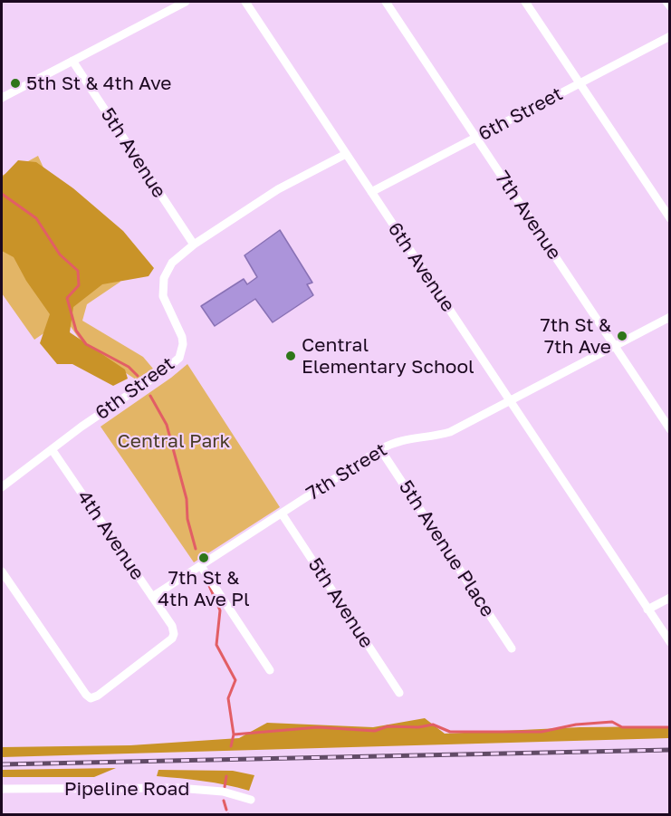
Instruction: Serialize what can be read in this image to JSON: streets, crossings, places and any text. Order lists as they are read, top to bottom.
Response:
{
  "streets": {
    "street": [
      "6th Street",
      "5th Avenue",
      "7th Avenue",
      "6th Avenue",
      "7th Street",
      "4th Avenue",
      "5th Avenue Place",
      "Pipeline Road"
    ]
  },
  "crossings": [
    ["6th Street", "5th Avenue"],
    ["6th Street", "7th Avenue"],
    ["6th Street", "6th Avenue"],
    ["6th Street", "4th Avenue"],
    ["5th Avenue", "7th Street"],
    ["7th Avenue", "7th Street"],
    ["6th Avenue", "7th Street"],
    ["7th Street", "4th Avenue"],
    ["7th Street", "5th Avenue Place"]
  ],
  "parks": ["Central Park"],
  "places": [
    "5th St & 4th Ave",
    "7th St & 7th Ave",
    "Central Elementary School",
    "7th St & 4th Ave Pl"
  ]
}
